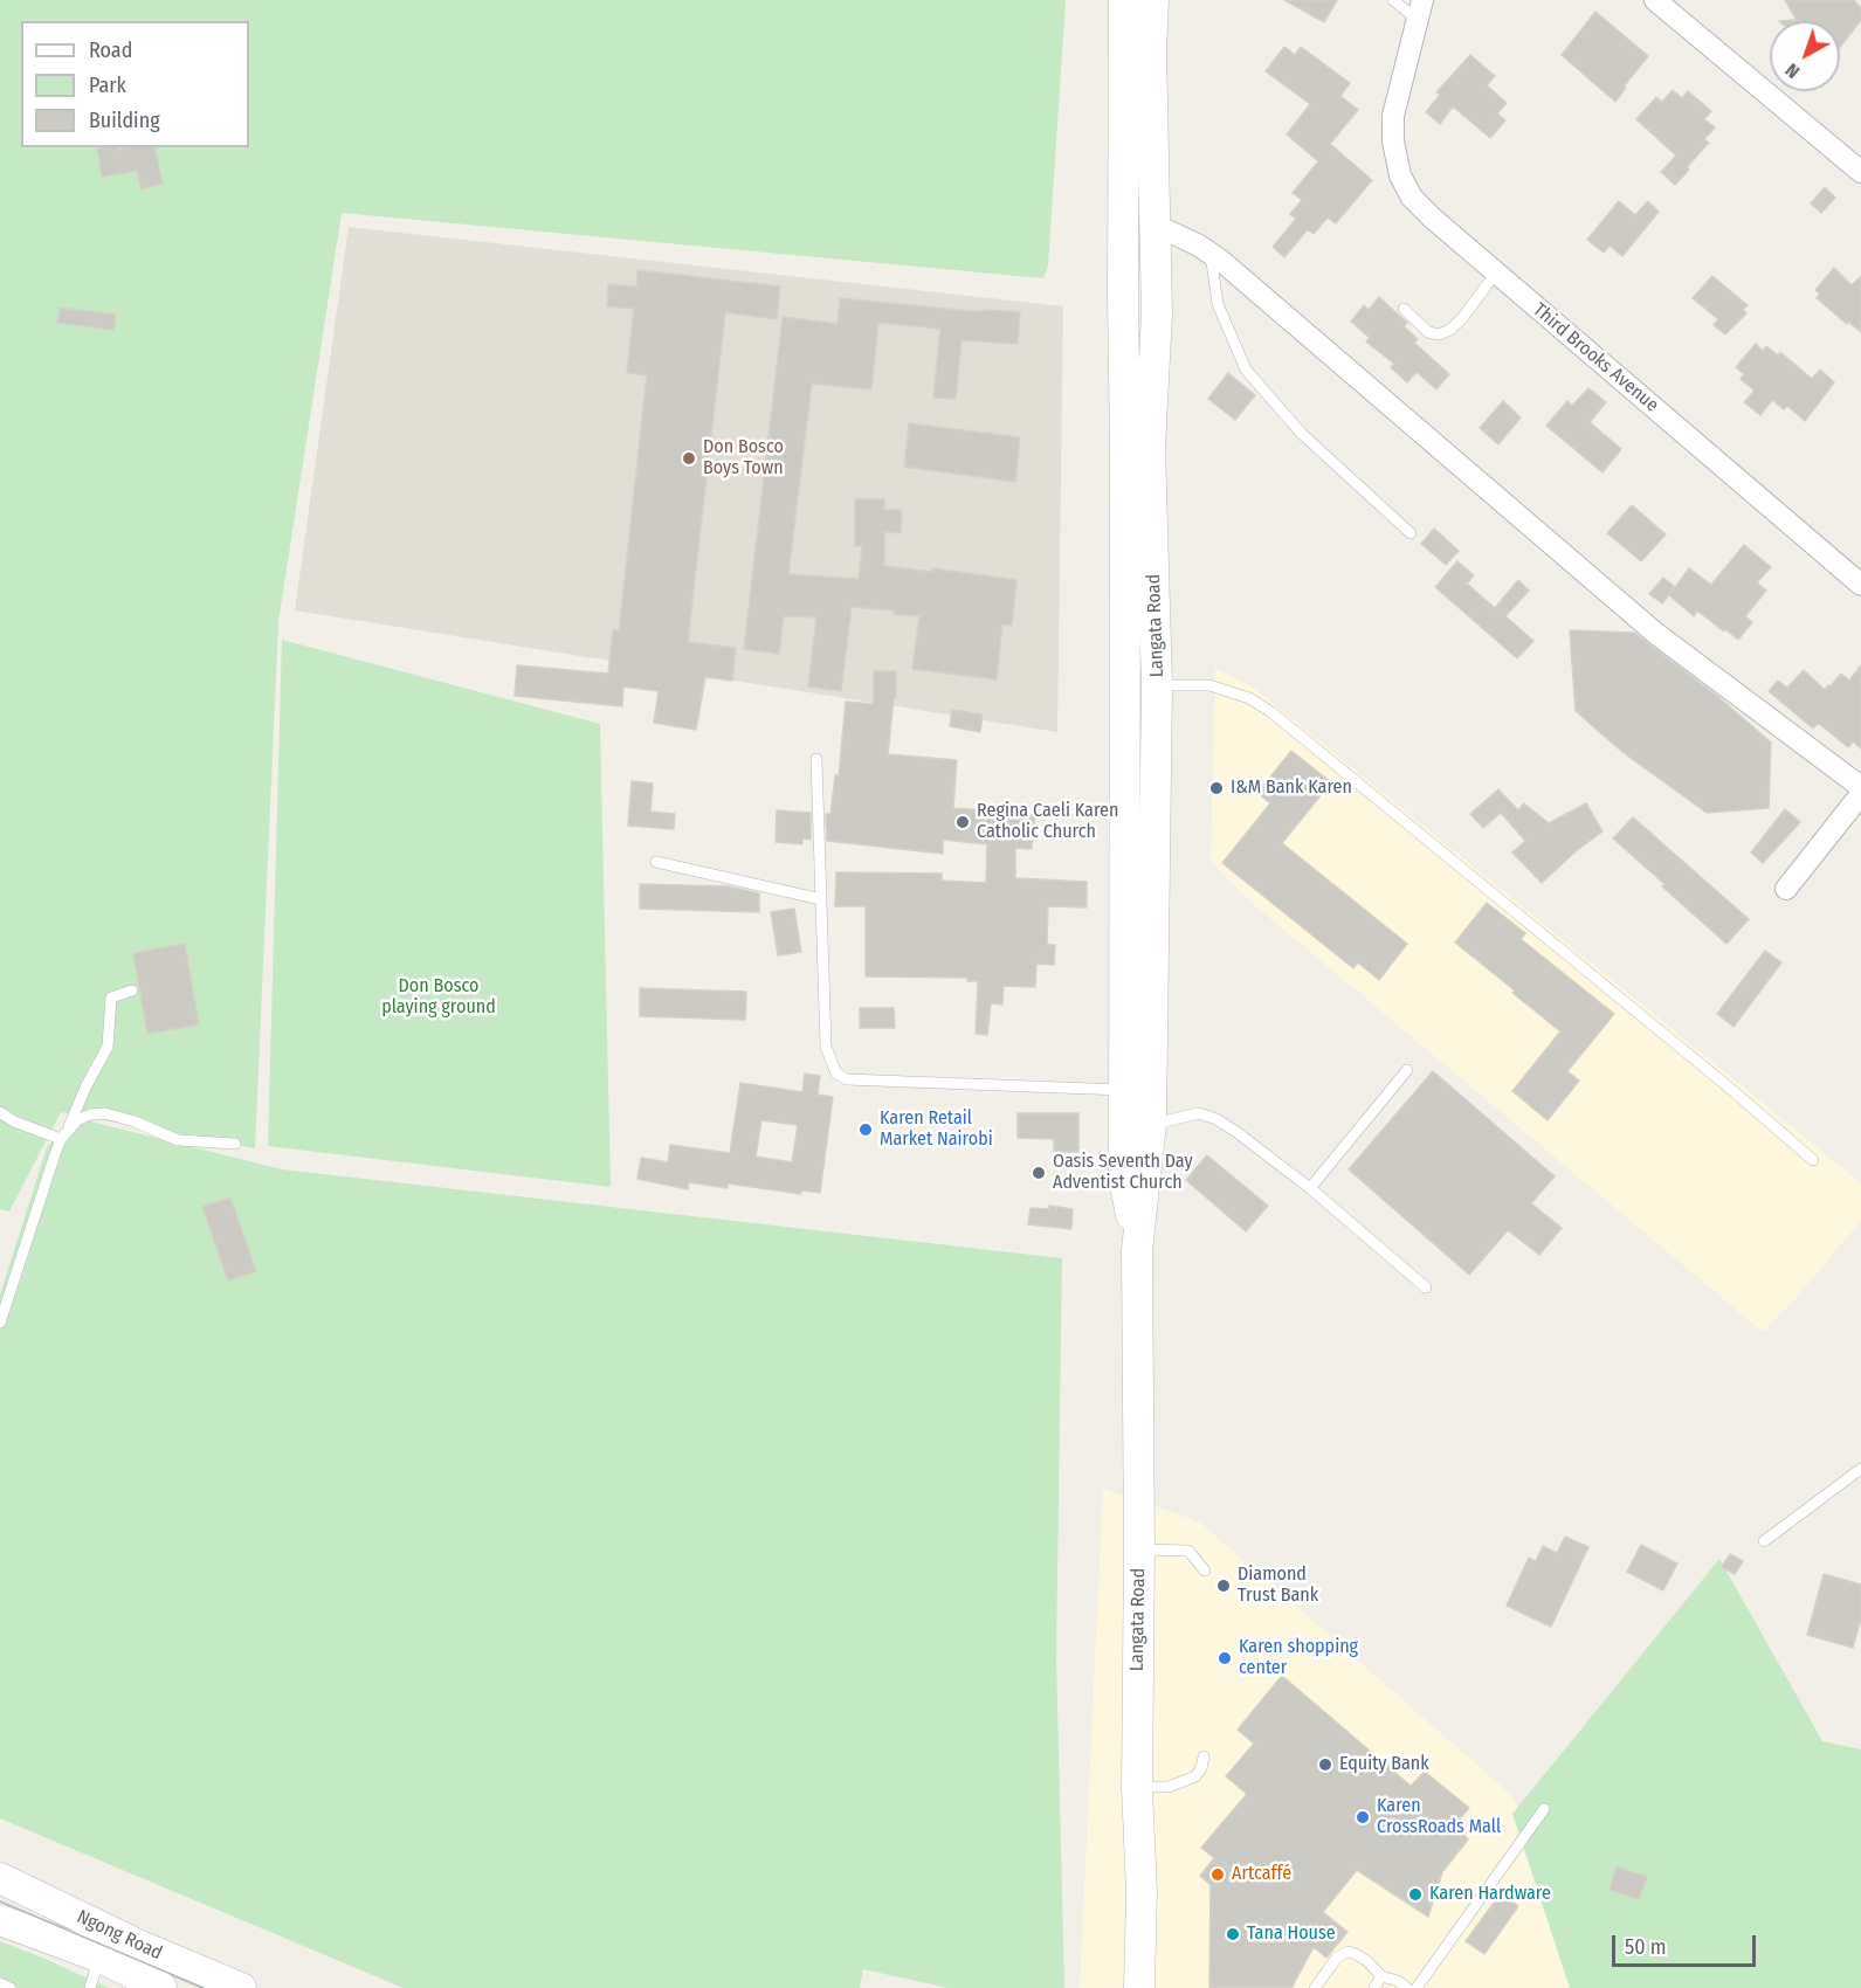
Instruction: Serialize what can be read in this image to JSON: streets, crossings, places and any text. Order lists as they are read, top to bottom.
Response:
{
  "streets": {
    "main road": ["Langata Road", "Ngong Road"],
    "street": ["Third Brooks Avenue"]
  },
  "parks": ["Don Bosco playing ground"],
  "places": [
    "Don Bosco Boys Town",
    "I&M Bank Karen",
    "Regina Caeli Karen Catholic Church",
    "Karen Retail Market Nairobi",
    "Oasis Seventh Day Adventist Church",
    "Diamond Trust Bank",
    "Karen shopping center",
    "Equity Bank",
    "Karen CrossRoads Mall",
    "Artcaffé",
    "Karen Hardware",
    "Tana House"
  ],
  "legend": ["Road", "Park", "Building"],
  "scale_bar": "50 m",
  "north": "bottom left"
}
